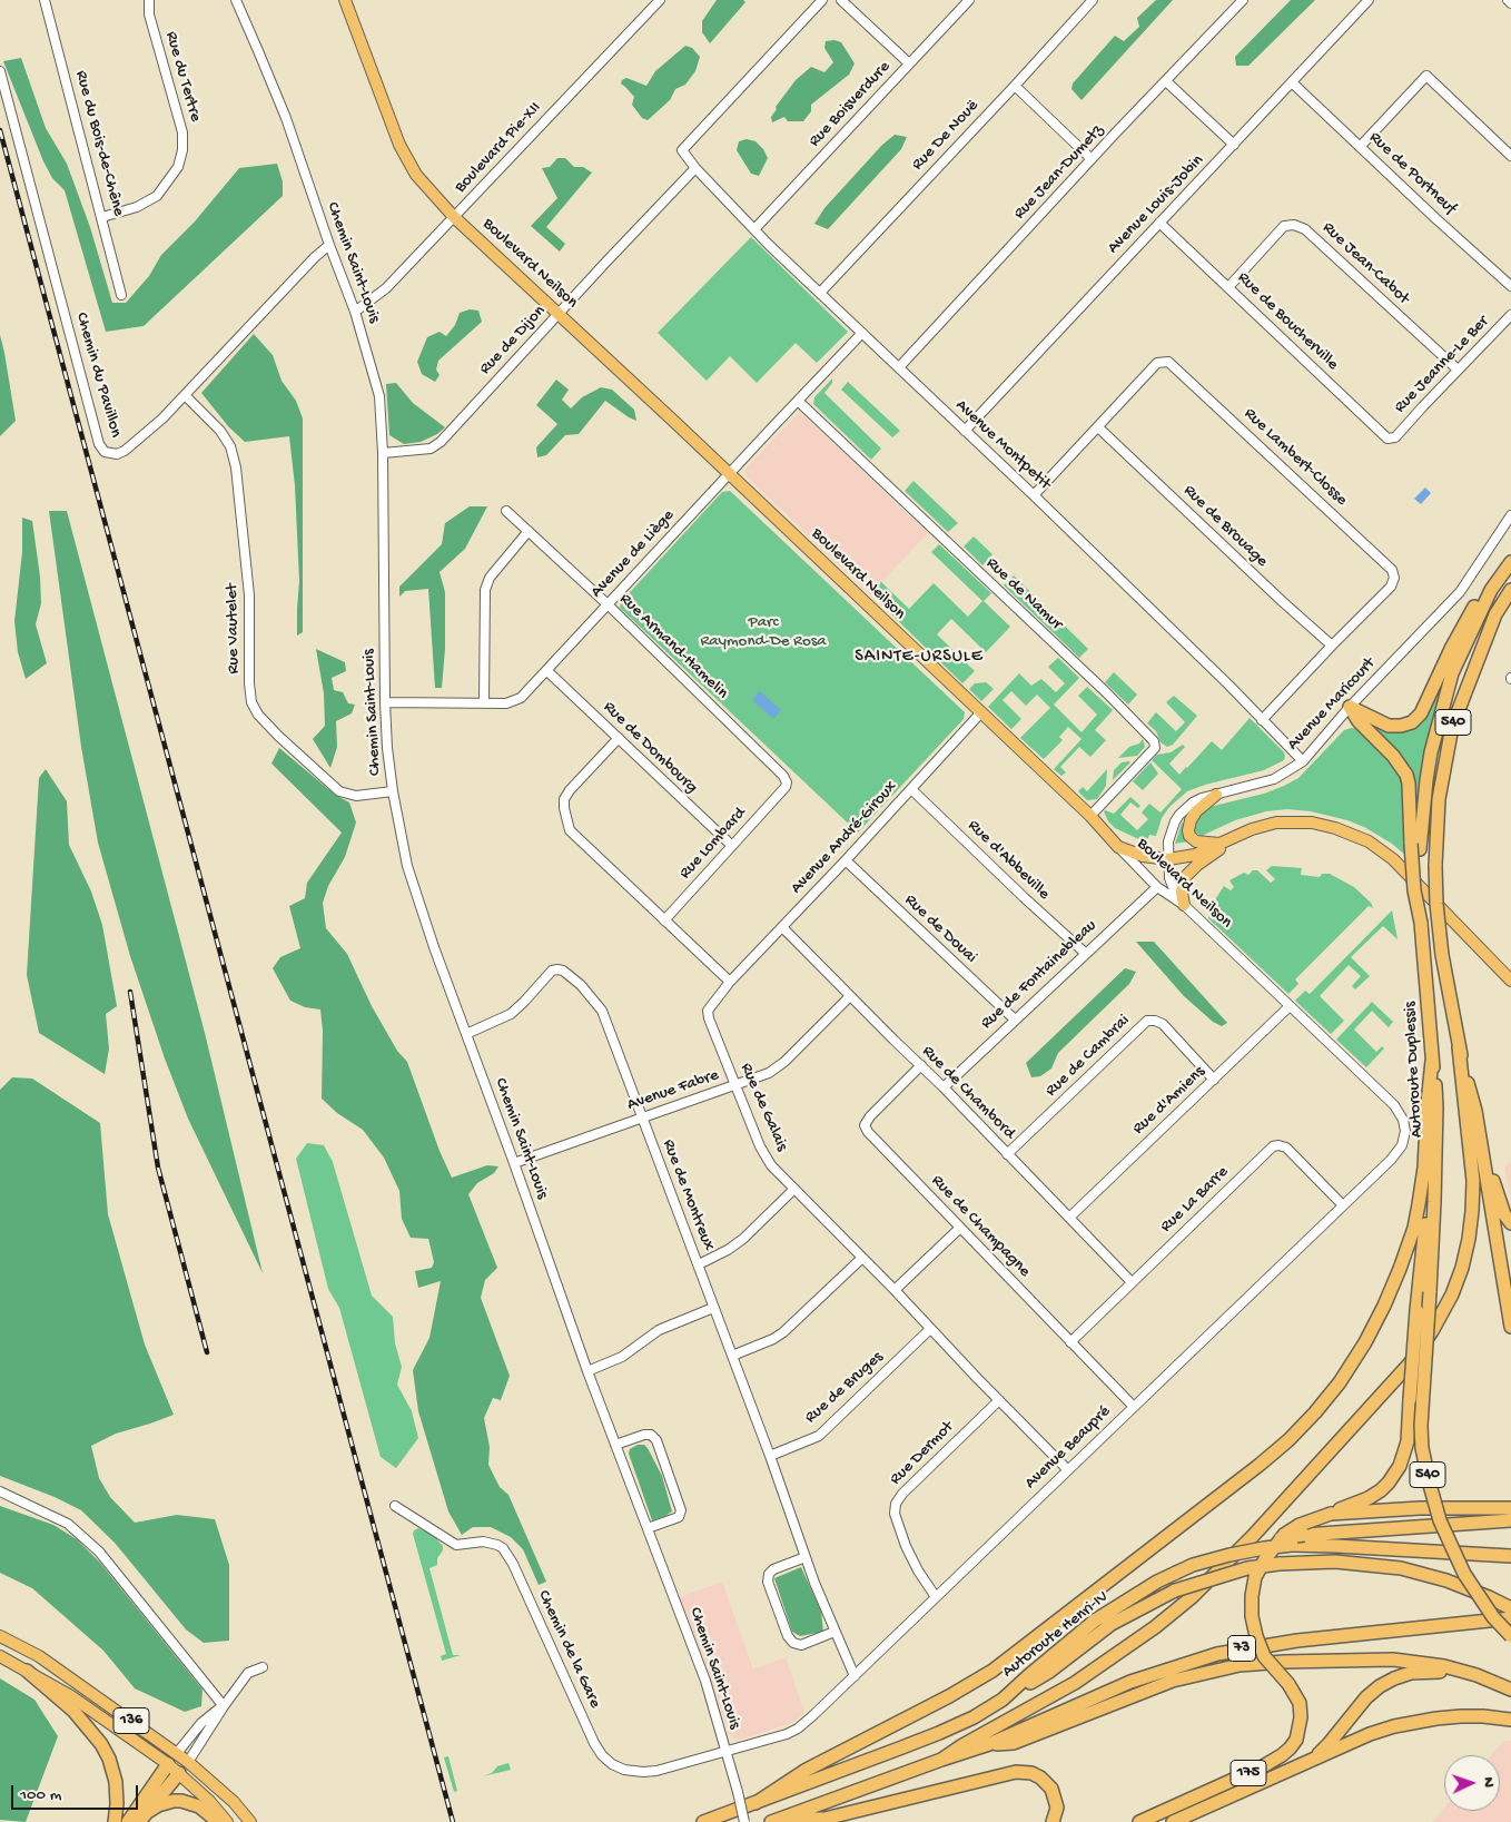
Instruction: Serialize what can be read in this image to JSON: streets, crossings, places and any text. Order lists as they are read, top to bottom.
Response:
{
  "streets": {
    "highway": [
      "540",
      "Autoroute Duplessis",
      "Autoroute Henri-IV",
      "73",
      "175"
    ],
    "main road": ["Boulevard Neilson", "136"],
    "street": [
      "Rue du Tertre",
      "Rue Boisverdure",
      "Rue De Nouë",
      "Rue du Bois-de-Chêne",
      "Boulevard Pie-XII",
      "Rue Jean-Dumetz",
      "Rue de Portneuf",
      "Avenue Louis-Jobin",
      "Chemin Saint-Louis",
      "Rue Jean-Cabot",
      "Rue de Boucherville",
      "Rue de Dijon",
      "Rue Jeanne-Le Ber",
      "Chemin du Pavillon",
      "Avenue Montpetit",
      "Rue Lambert-Closse",
      "Rue de Brouage",
      "Avenue de Liège",
      "Rue de Namur",
      "Rue Vautelet",
      "Rue Armand-Hamelin",
      "Avenue Maricourt",
      "Rue de Dombourg",
      "Avenue André-Giroux",
      "Rue Lombard",
      "Rue d'Abbeville",
      "Rue de Douai",
      "Rue de Fontainebleau",
      "Rue de Cambrai",
      "Avenue Fabre",
      "Rue de Chambord",
      "Rue d'Amiens",
      "Rue de Galais",
      "Rue de Montreux",
      "Rue La Barre",
      "Rue de Champagne",
      "Rue de Bruges",
      "Avenue Beaupré",
      "Rue Dermot",
      "Chemin de la Gare"
    ]
  },
  "crossings": [
    ["Rue du Tertre", "Rue du Bois-de-Chêne"],
    ["Rue Boisverdure", "Avenue Montpetit"],
    ["Rue De Nouë", "Avenue Montpetit"],
    ["Boulevard Pie-XII", "Chemin Saint-Louis"],
    ["Boulevard Pie-XII", "Boulevard Neilson"],
    ["Rue Jean-Dumetz", "Avenue Montpetit"],
    ["Rue de Portneuf", "Avenue Louis-Jobin"],
    ["Avenue Louis-Jobin", "Rue de Boucherville"],
    ["Avenue Louis-Jobin", "Avenue Montpetit"],
    ["Chemin Saint-Louis", "Rue de Dijon"],
    ["Chemin Saint-Louis", "Chemin du Pavillon"],
    ["Chemin Saint-Louis", "Avenue de Liège"],
    ["Chemin Saint-Louis", "Rue Vautelet"],
    ["Chemin Saint-Louis", "Avenue Fabre"],
    ["Chemin Saint-Louis", "Rue de Montreux"],
    ["Chemin Saint-Louis", "Avenue Beaupré"],
    ["Chemin Saint-Louis", "Chemin de la Gare"],
    ["Boulevard Neilson", "Rue de Dijon"],
    ["Boulevard Neilson", "Avenue de Liège"],
    ["Boulevard Neilson", "Rue de Namur"],
    ["Boulevard Neilson", "Avenue Maricourt"],
    ["Boulevard Neilson", "Avenue André-Giroux"],
    ["Boulevard Neilson", "Rue de Fontainebleau"],
    ["Boulevard Neilson", "Rue d'Amiens"],
    ["Boulevard Neilson", "Avenue Beaupré"],
    ["Rue Jean-Cabot", "Rue de Boucherville"],
    ["Rue Jean-Cabot", "Rue Jeanne-Le Ber"],
    ["Rue de Boucherville", "Rue Jeanne-Le Ber"],
    ["Rue de Dijon", "Avenue Montpetit"],
    ["Chemin du Pavillon", "Rue Vautelet"],
    ["Avenue Montpetit", "Rue Lambert-Closse"],
    ["Avenue Montpetit", "Avenue de Liège"],
    ["Avenue Montpetit", "Avenue Maricourt"],
    ["Rue Lambert-Closse", "Rue de Brouage"],
    ["Avenue de Liège", "Rue de Namur"],
    ["Avenue de Liège", "Rue Armand-Hamelin"],
    ["Avenue de Liège", "Rue de Dombourg"],
    ["Rue Armand-Hamelin", "Rue Lombard"],
    ["Rue de Dombourg", "Rue Lombard"],
    ["Avenue André-Giroux", "Rue d'Abbeville"],
    ["Avenue André-Giroux", "Rue de Douai"],
    ["Avenue André-Giroux", "Rue de Chambord"],
    ["Avenue André-Giroux", "Rue de Galais"],
    ["Rue d'Abbeville", "Rue de Fontainebleau"],
    ["Rue de Douai", "Rue de Fontainebleau"],
    ["Rue de Fontainebleau", "Rue de Chambord"],
    ["Rue de Cambrai", "Rue de Chambord"],
    ["Rue de Cambrai", "Rue d'Amiens"],
    ["Avenue Fabre", "Rue de Chambord"],
    ["Avenue Fabre", "Rue de Galais"],
    ["Avenue Fabre", "Rue de Montreux"],
    ["Rue de Chambord", "Rue d'Amiens"],
    ["Rue de Chambord", "Rue La Barre"],
    ["Rue de Chambord", "Rue de Champagne"],
    ["Rue de Galais", "Rue de Bruges"],
    ["Rue de Galais", "Avenue Beaupré"],
    ["Rue de Galais", "Rue Dermot"],
    ["Rue de Montreux", "Rue de Bruges"],
    ["Rue de Montreux", "Avenue Beaupré"],
    ["Rue La Barre", "Rue de Champagne"],
    ["Rue La Barre", "Avenue Beaupré"],
    ["Rue de Champagne", "Avenue Beaupré"],
    ["Avenue Beaupré", "Rue Dermot"],
    ["Avenue Beaupré", "Chemin de la Gare"]
  ],
  "districts": ["SAINTE-URSULE"],
  "parks": ["Parc Raymond-De Rosa"],
  "scale_bar": "100 m",
  "north": "right"
}
